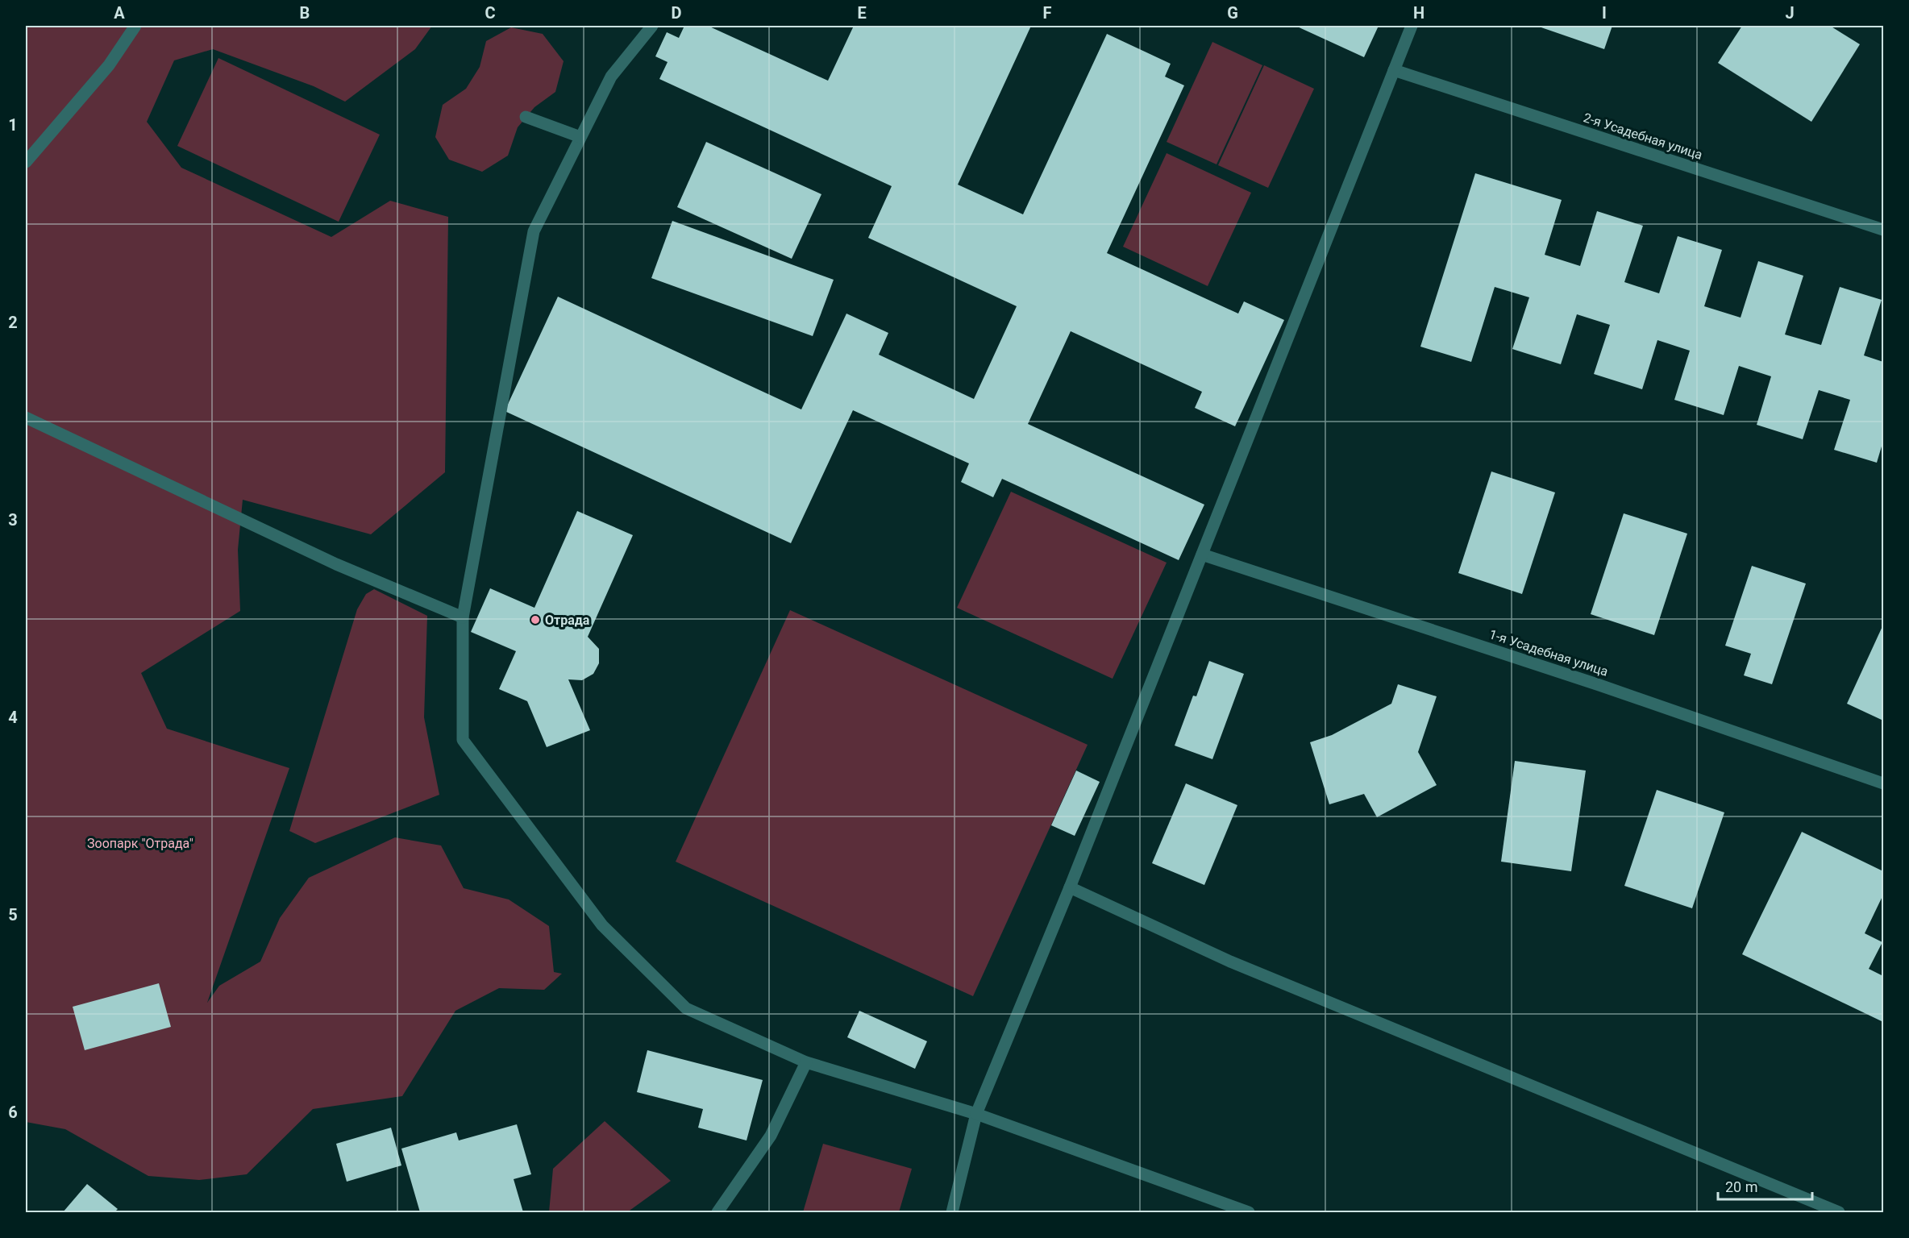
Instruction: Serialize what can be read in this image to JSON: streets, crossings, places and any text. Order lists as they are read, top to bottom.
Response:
{
  "streets": {
    "street": ["2-я Усадебная улица", "1-я Усадебная улица"]
  },
  "parks": ["Зоопарк \"Отрада\""],
  "places": ["Отрада"],
  "scale_bar": "20 m",
  "grid": {
    "columns": [
      "A",
      "B",
      "C",
      "D",
      "E",
      "F",
      "G",
      "H",
      "I",
      "J"
    ],
    "rows": [
      "1",
      "2",
      "3",
      "4",
      "5",
      "6"
    ]
  }
}
